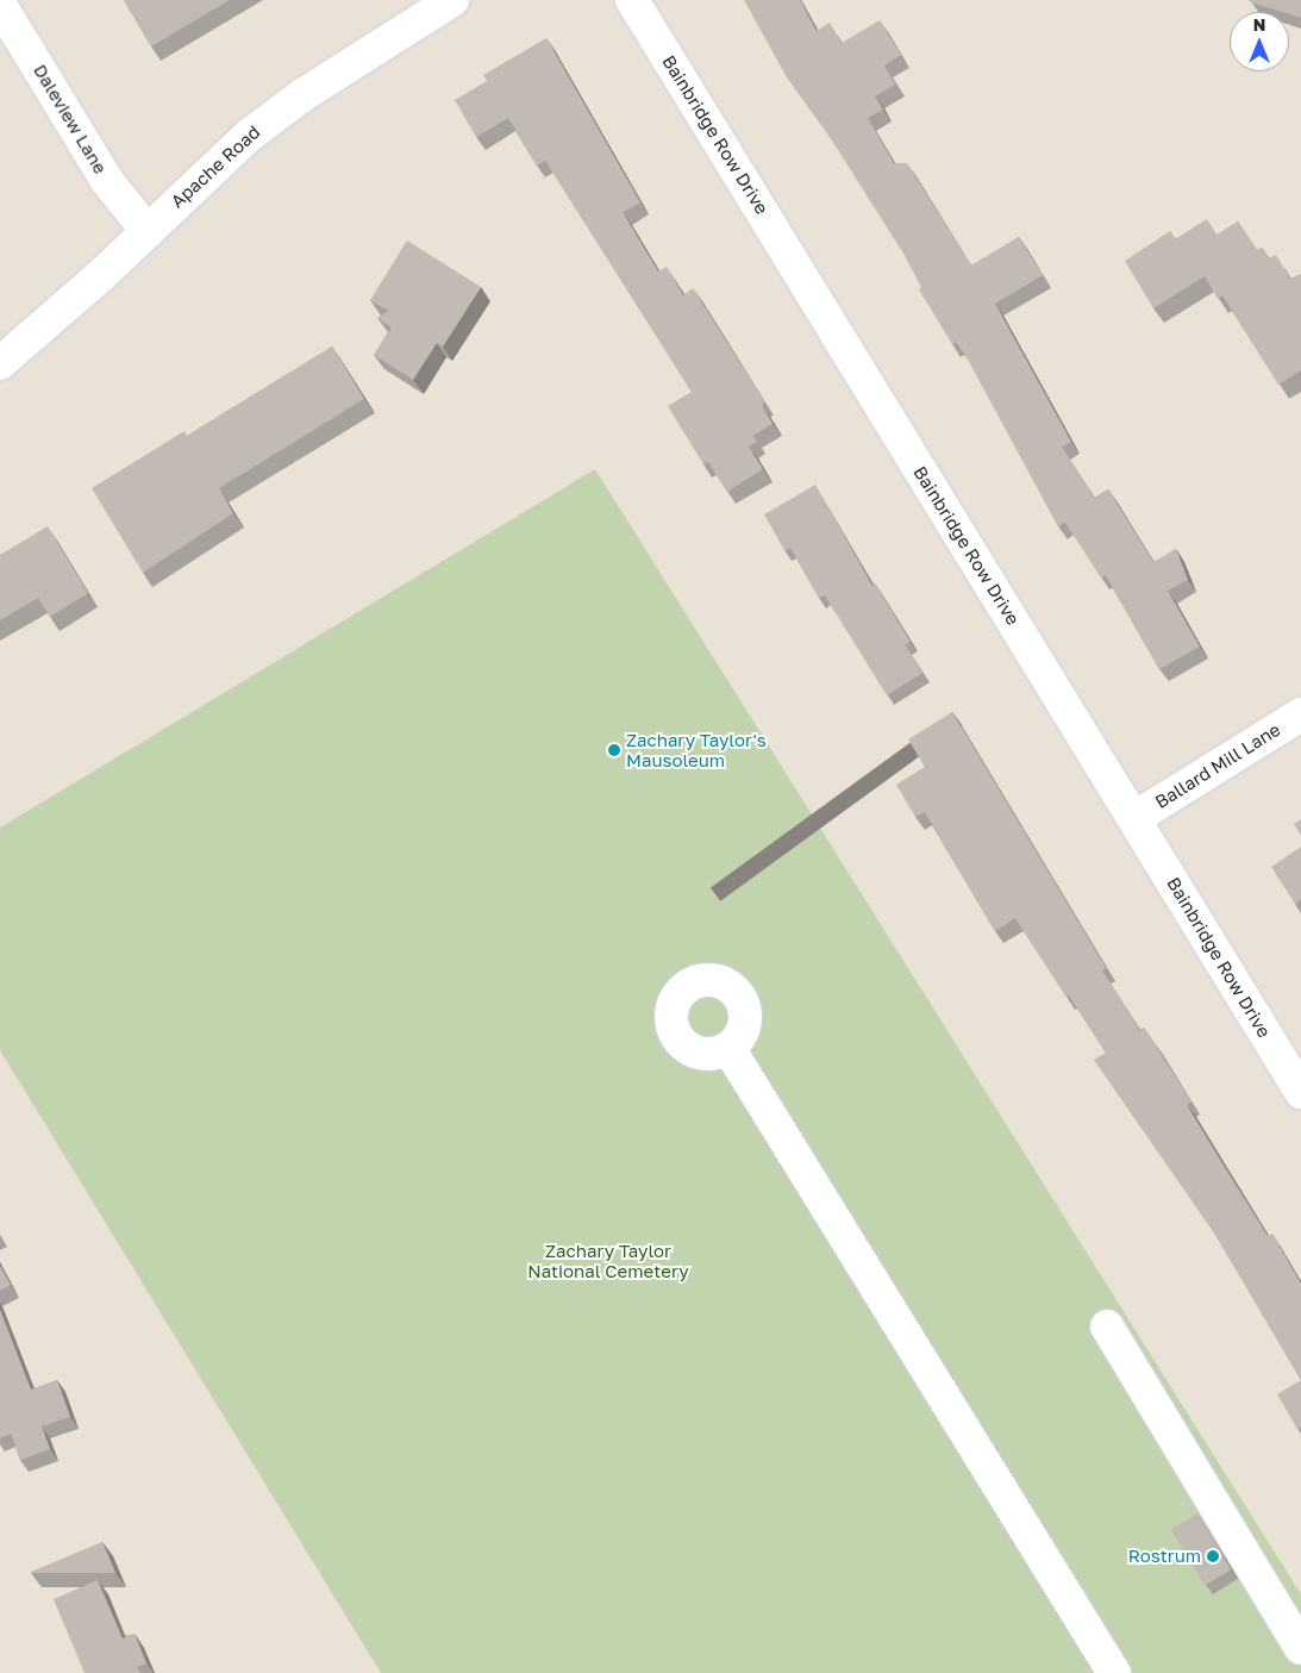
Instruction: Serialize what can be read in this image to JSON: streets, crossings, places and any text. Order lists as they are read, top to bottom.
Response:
{
  "streets": {
    "street": [
      "Daleview Lane",
      "Bainbridge Row Drive",
      "Apache Road",
      "Ballard Mill Lane"
    ]
  },
  "crossings": [
    ["Daleview Lane", "Apache Road"],
    ["Bainbridge Row Drive", "Ballard Mill Lane"]
  ],
  "parks": ["Zachary Taylor National Cemetery"],
  "places": ["Zachary Taylor's Mausoleum", "Rostrum"],
  "north": "top"
}
